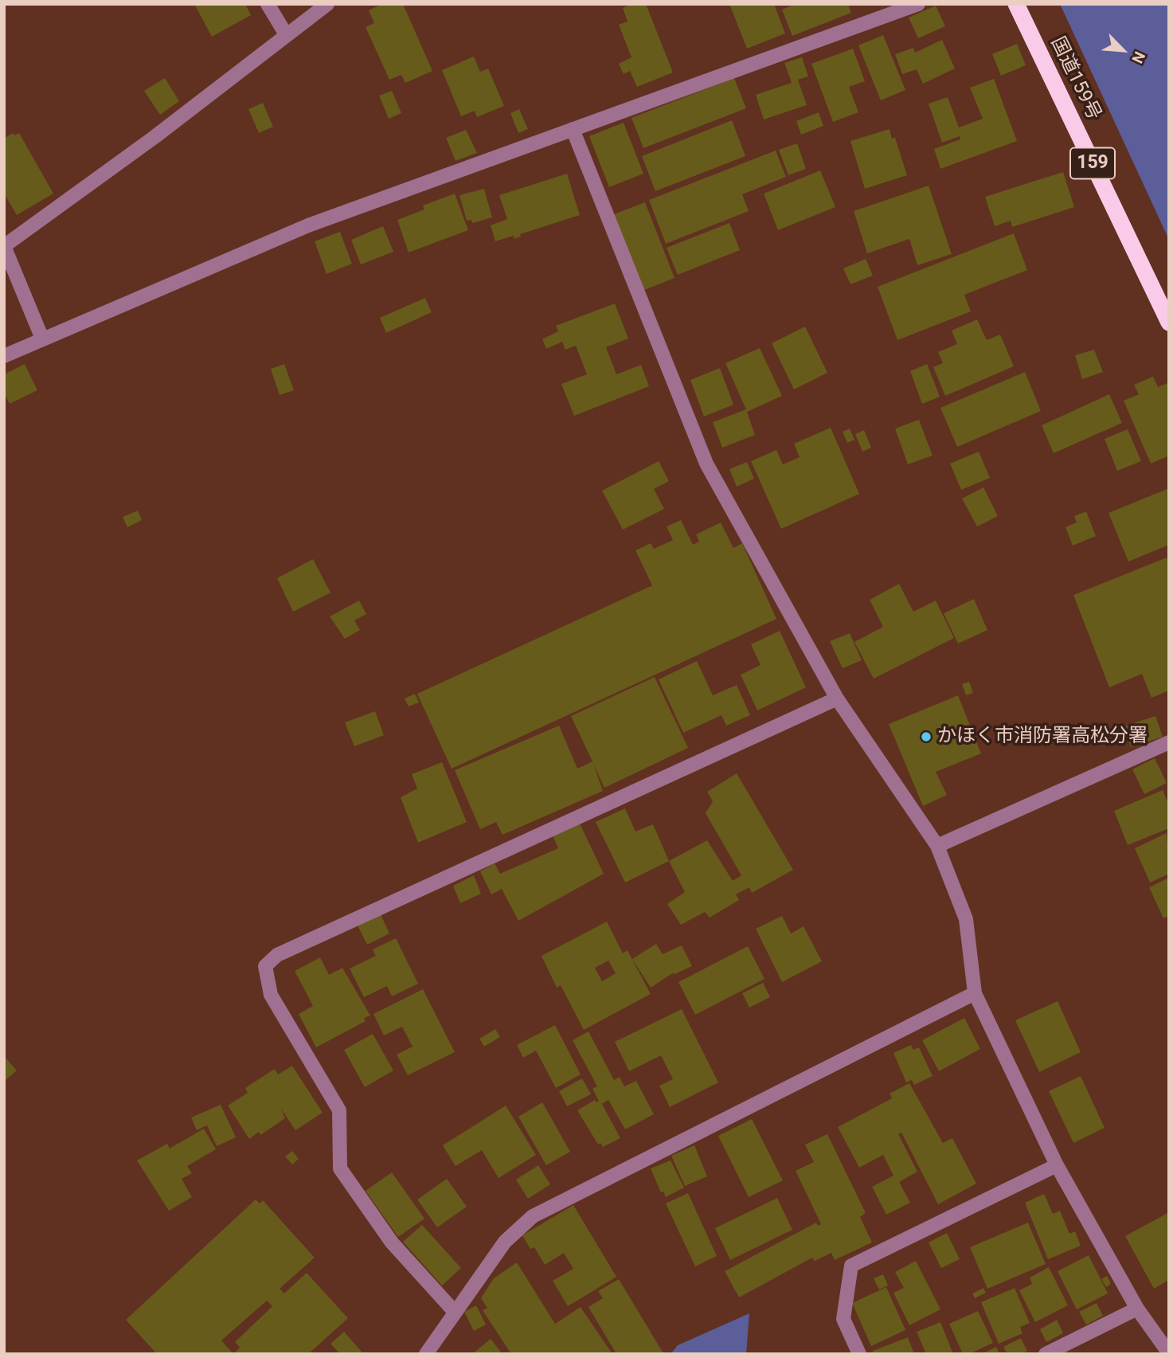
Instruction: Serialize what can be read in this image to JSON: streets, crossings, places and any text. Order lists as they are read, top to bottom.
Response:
{
  "streets": {
    "highway": ["国道159号", "159"]
  },
  "places": ["かほく市消防署高松分署"],
  "north": "bottom right"
}
